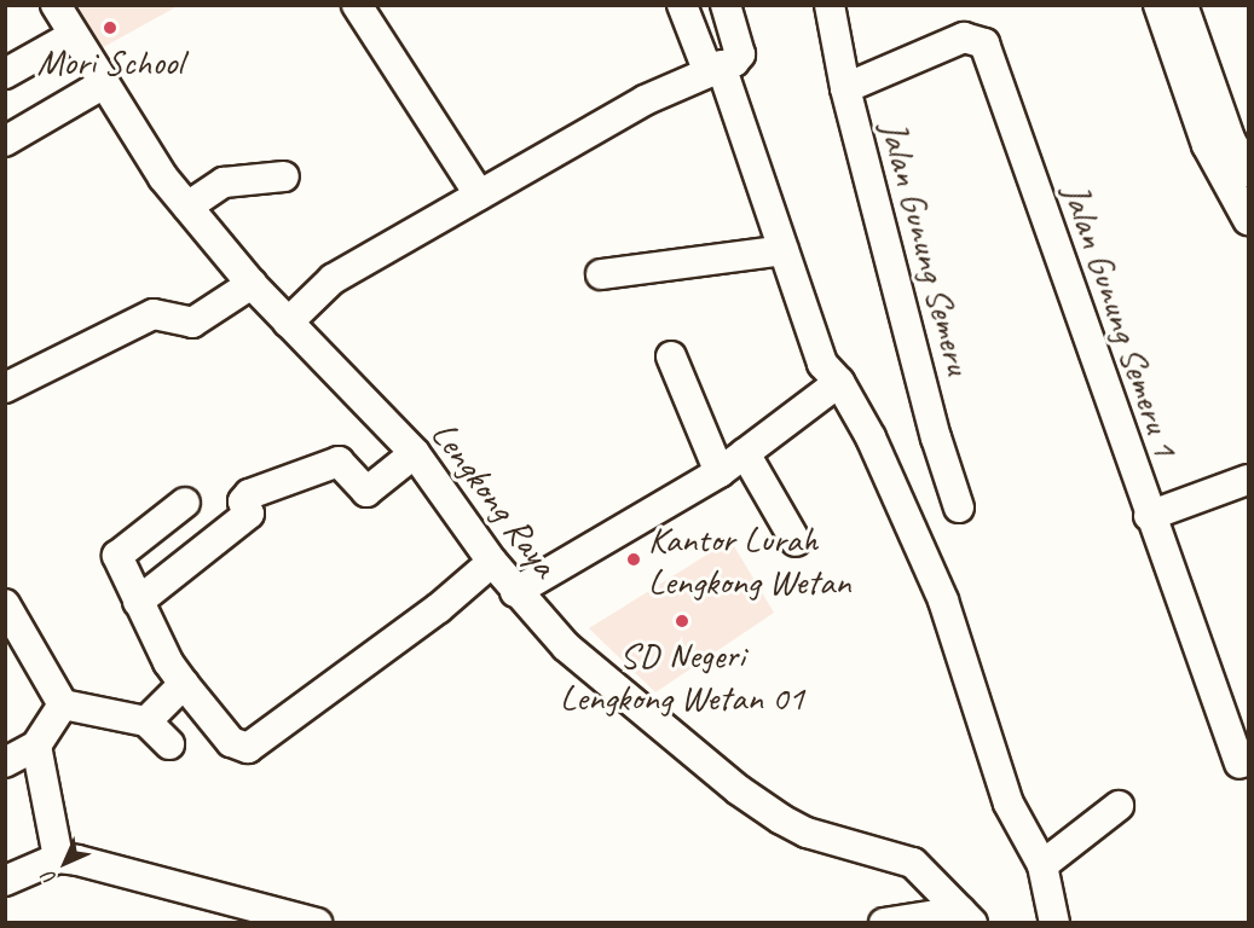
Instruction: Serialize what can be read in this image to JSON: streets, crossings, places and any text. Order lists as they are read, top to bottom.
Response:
{
  "streets": {
    "street": ["Jalan Gunung Semeru", "Jalan Gunung Semeru 1", "Lengkong Raya"]
  },
  "crossings": [
    ["Jalan Gunung Semeru", "Jalan Gunung Semeru 1"]
  ],
  "places": ["Mori School", "Kantor Lurah Lengkong Wetan", "SD Negeri Lengkong Wetan 01"],
  "north": "bottom left"
}
